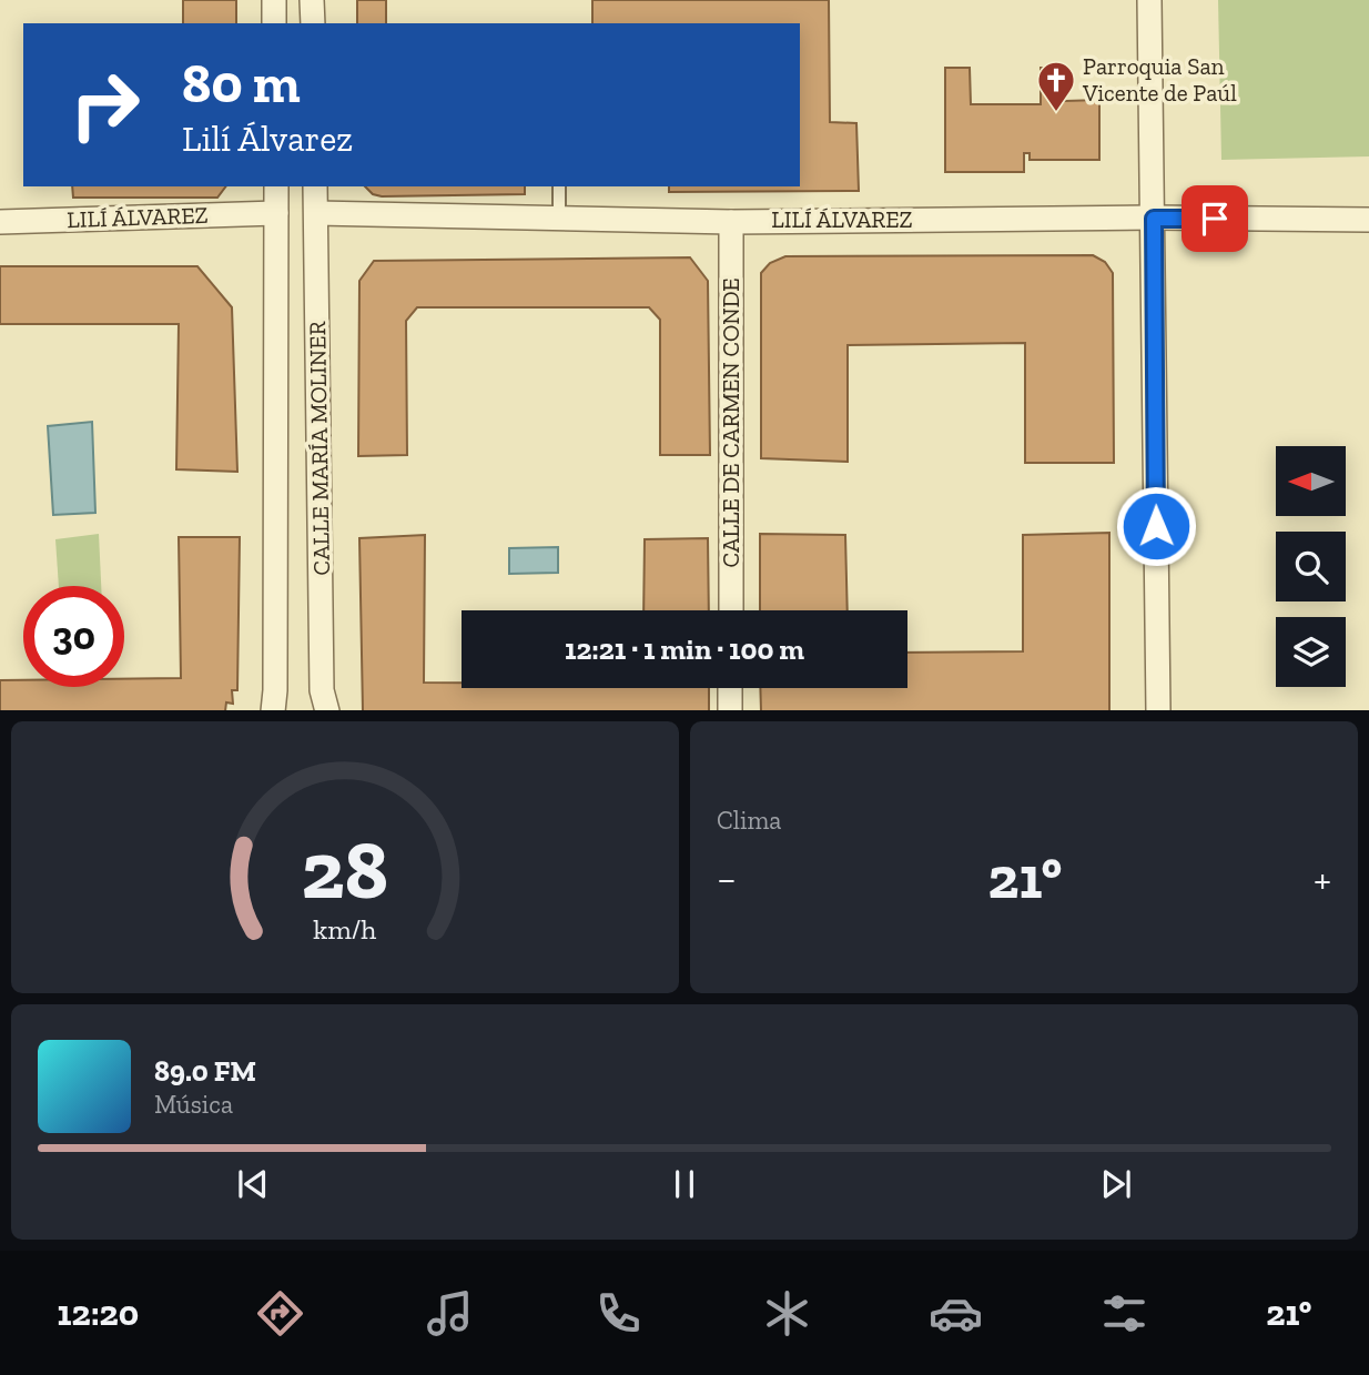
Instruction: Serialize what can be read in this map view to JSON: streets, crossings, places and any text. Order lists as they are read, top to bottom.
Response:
{
  "streets": {
    "street": ["LILÍ ÁLVAREZ", "CALLE DE CARMEN CONDE", "CALLE MARÍA MOLINER"]
  },
  "crossings": [
    ["LILÍ ÁLVAREZ", "CALLE DE CARMEN CONDE"],
    ["LILÍ ÁLVAREZ", "CALLE MARÍA MOLINER"]
  ],
  "places": {
    "church": ["Parroquia San Vicente de Paúl"]
  },
  "north": "left",
  "page": {
    "turn": ["80 m", "Lilí Álvarez"],
    "limit": "30",
    "trip": "12:21 · 1 min · 100 m",
    "tile": "Clima",
    "heat": ["−", "21°", "+"],
    "song": ["89.0 FM", "Música"],
    "tabs": ["12:20", "21°"],
    "gauge": ["28", "km/h"]
  }
}
